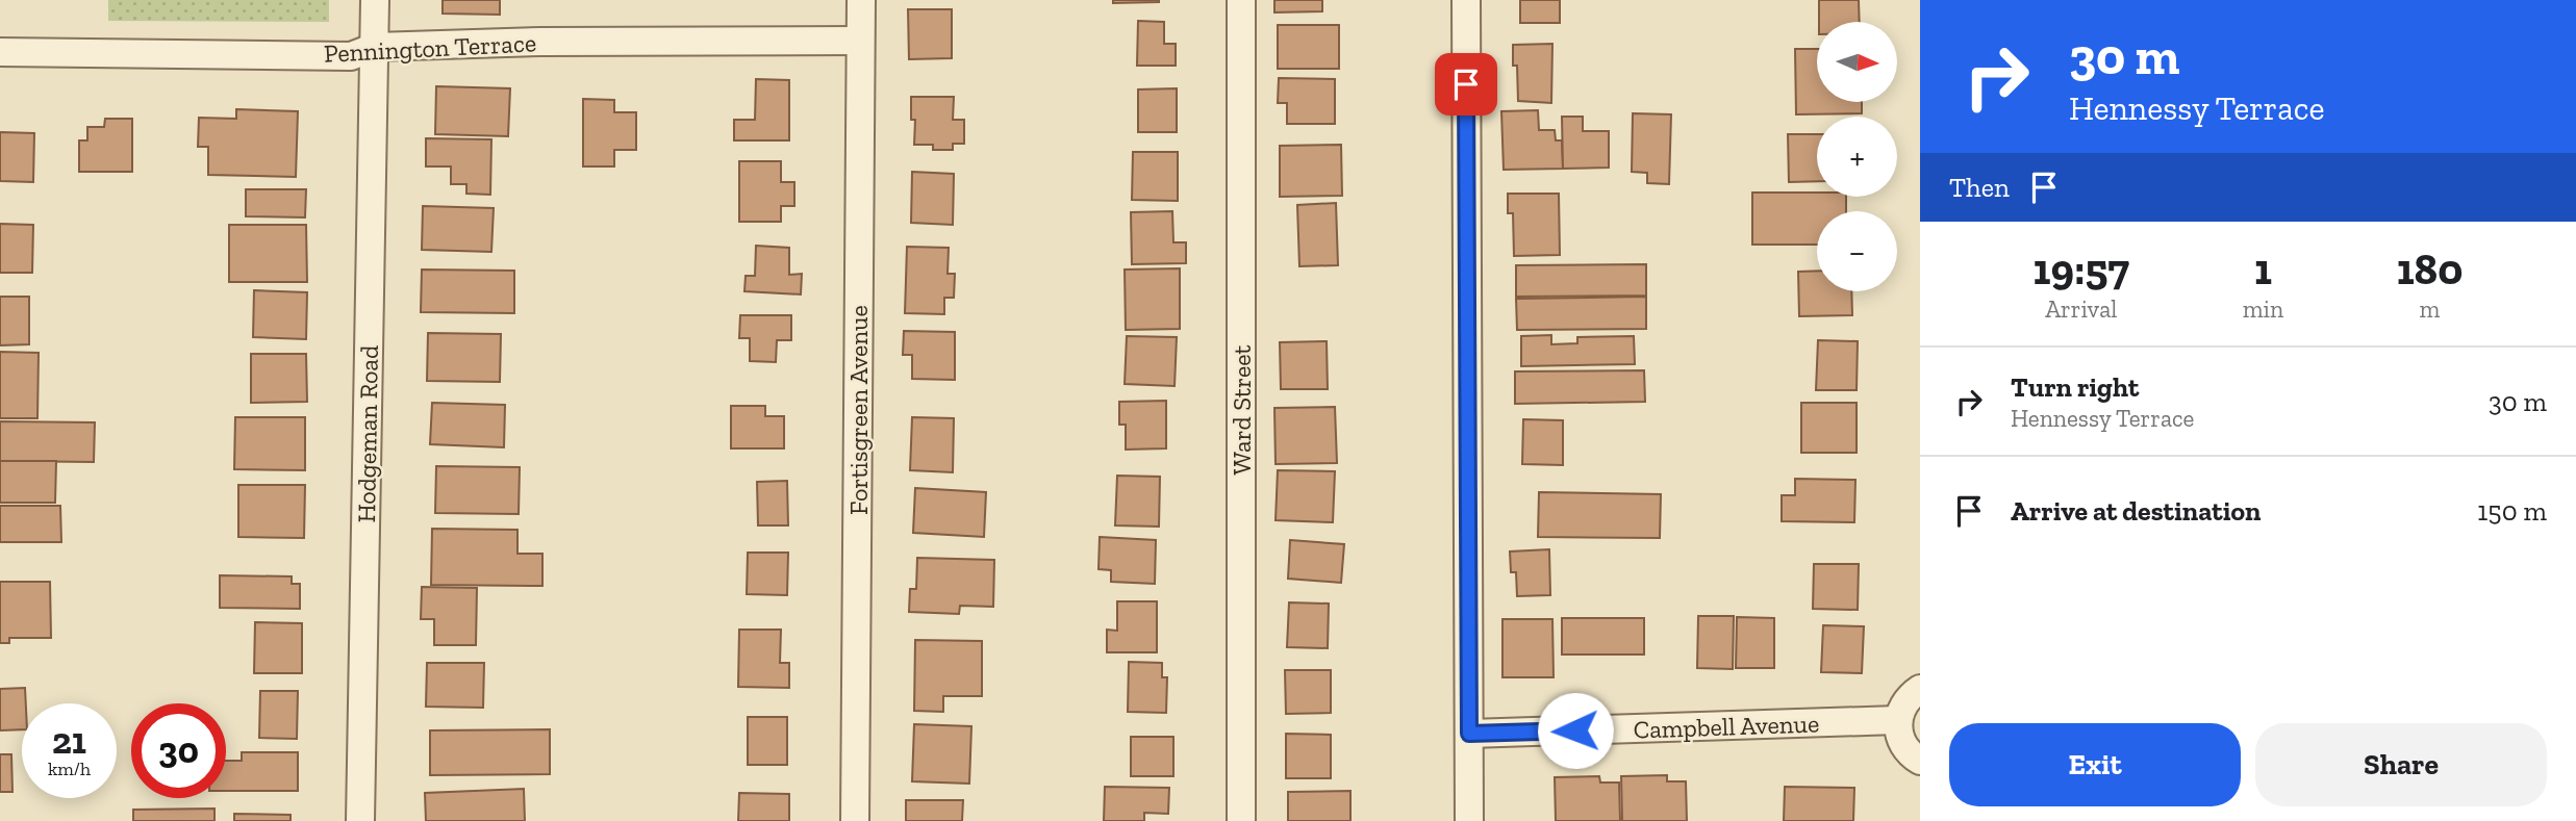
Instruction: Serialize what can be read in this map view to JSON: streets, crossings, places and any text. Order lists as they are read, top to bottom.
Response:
{
  "streets": {
    "street": [
      "Pennington Terrace",
      "Fortisgreen Avenue",
      "Ward Street",
      "Hodgeman Road",
      "Campbell Avenue"
    ]
  },
  "crossings": [
    ["Pennington Terrace", "Fortisgreen Avenue"],
    ["Pennington Terrace", "Hodgeman Road"]
  ],
  "north": "right",
  "page": {
    "turn": ["30 m", "Hennessy Terrace"],
    "map_buttons": ["+", "−"],
    "then": "Then",
    "eta": [
      "19:57",
      "Arrival",
      "1",
      "min",
      "180",
      "m"
    ],
    "list": [
      {
        "name": "Turn right",
        "note": "Hennessy Terrace",
        "value": "30 m"
      },
      {
        "name": "Arrive at destination",
        "value": "150 m"
      }
    ],
    "speed": "21 km/h",
    "limit": "30",
    "buttons": ["Exit", "Share"]
  }
}
